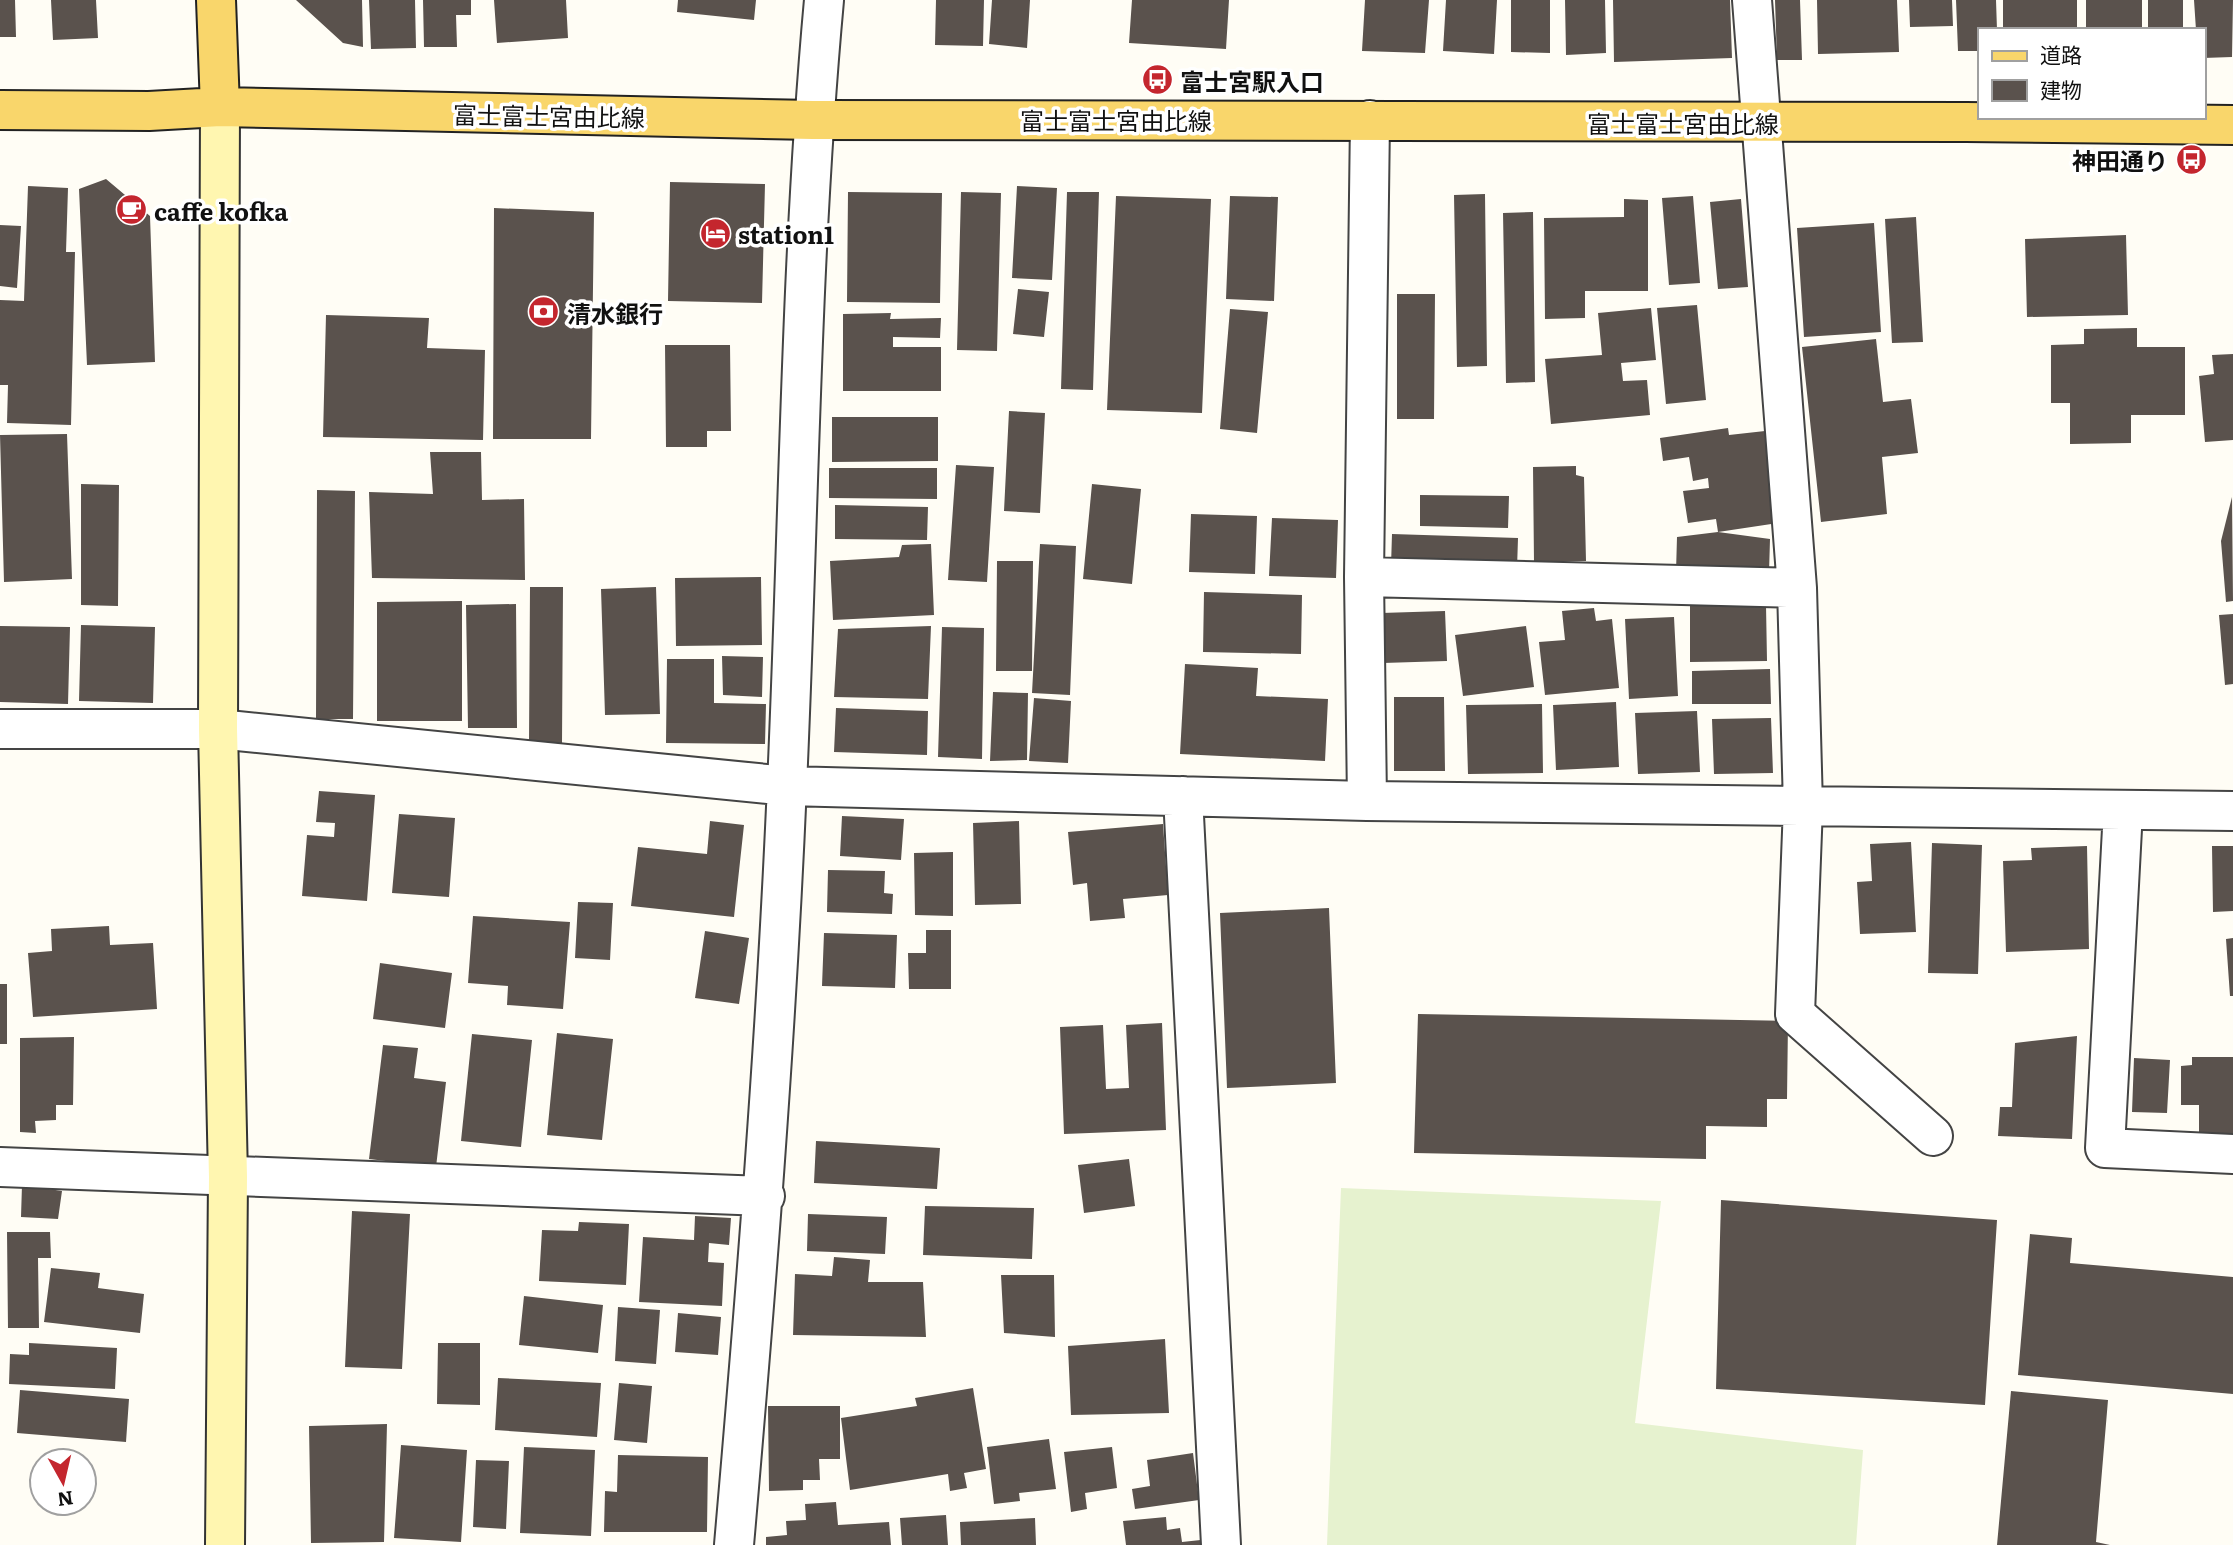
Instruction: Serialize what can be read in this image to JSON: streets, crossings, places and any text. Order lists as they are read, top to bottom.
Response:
{
  "streets": {
    "main road": ["富士富士宮由比線"]
  },
  "places": {
    "bus stop": ["富士宮駅入口", "神田通り"],
    "cafe": ["caffe kofka"],
    "hotel": ["station1"],
    "bank": ["清水銀行"]
  },
  "legend": ["道路", "建物"],
  "north": "bottom"
}
